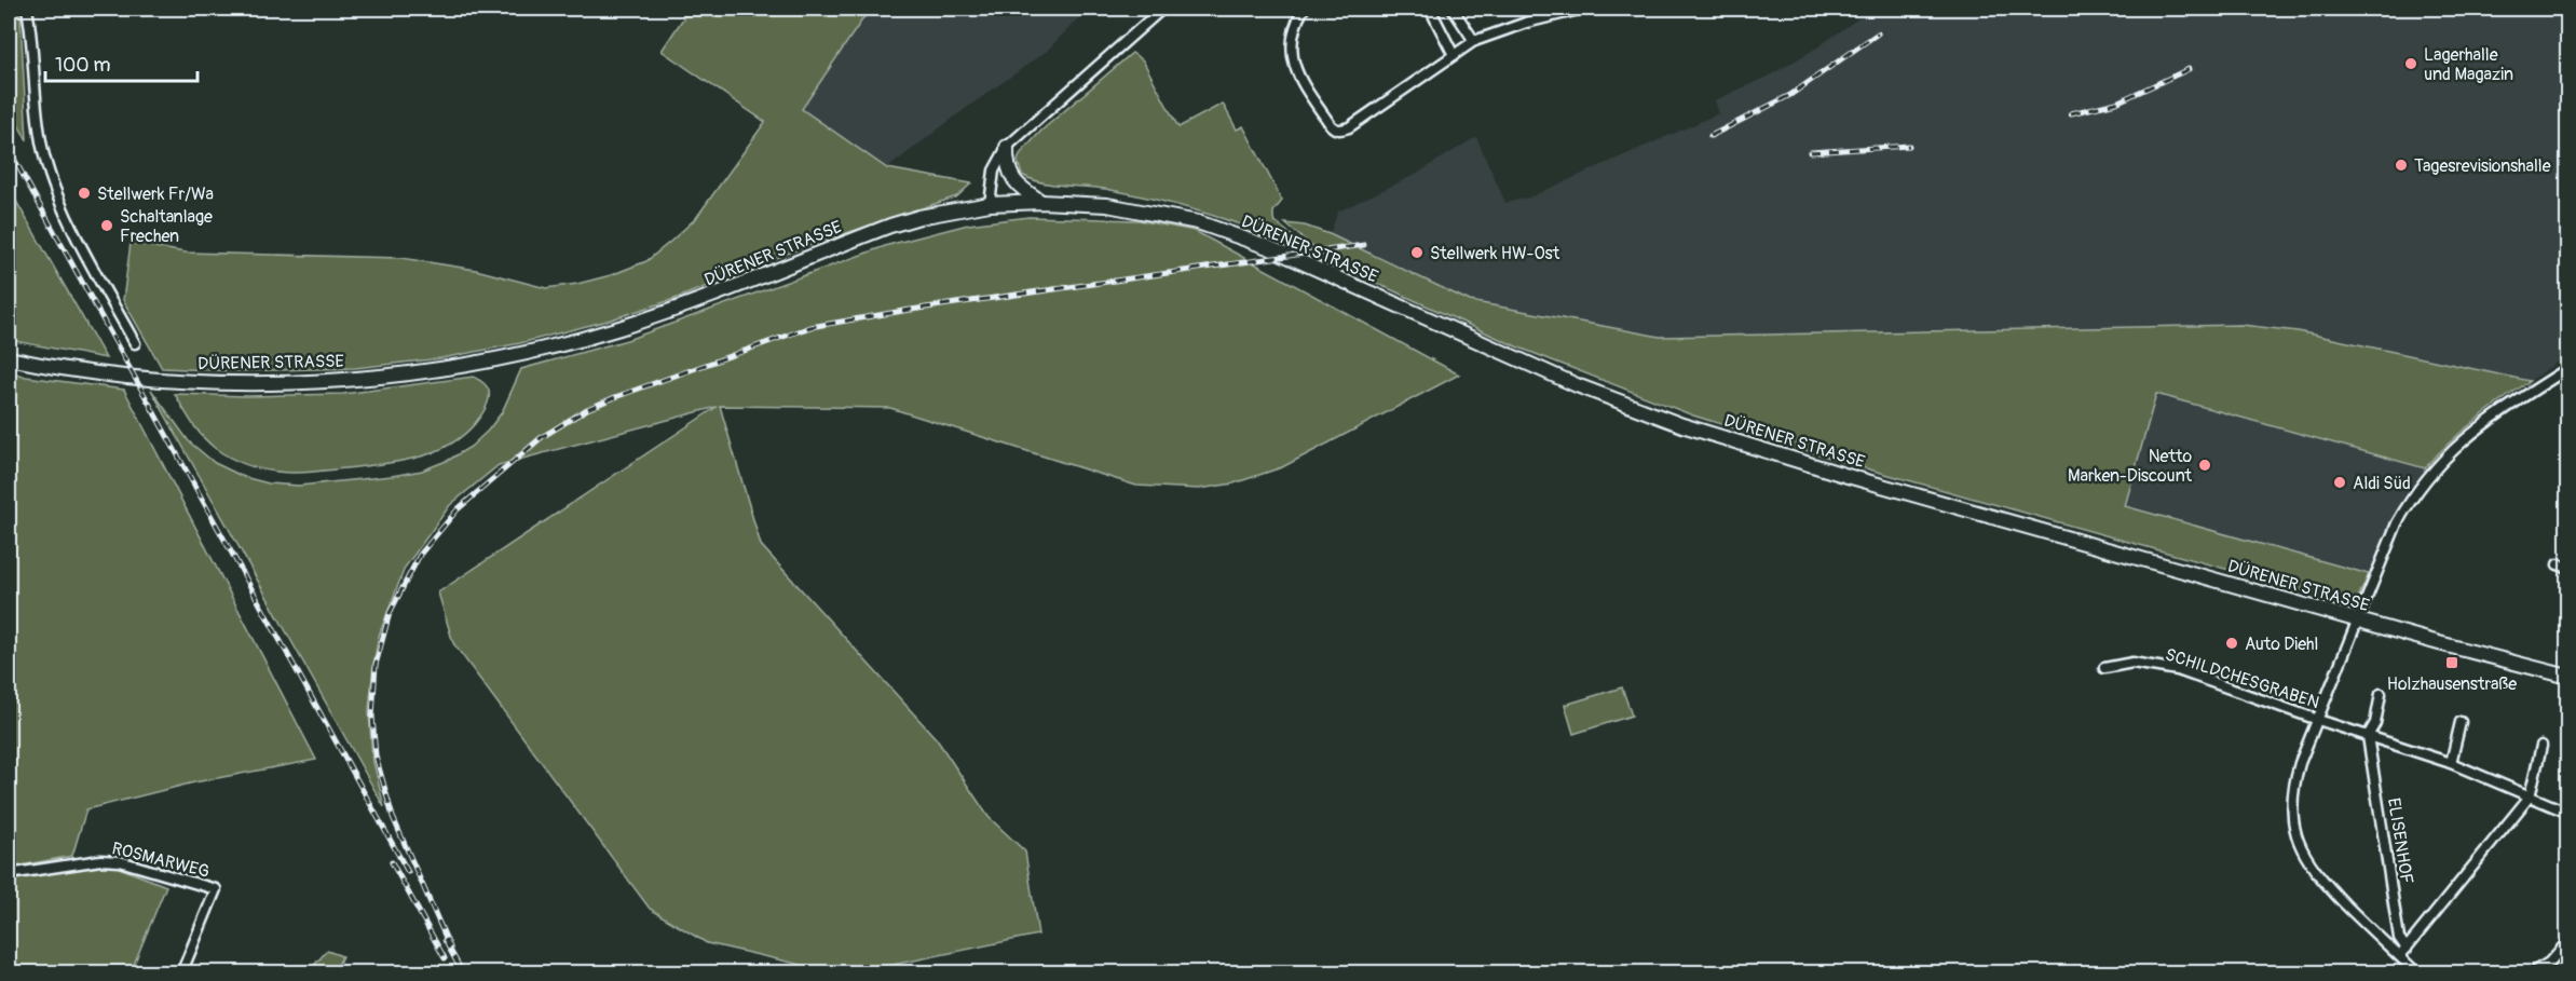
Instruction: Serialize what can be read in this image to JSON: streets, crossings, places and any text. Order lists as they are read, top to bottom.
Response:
{
  "streets": {
    "main road": ["DÜRENER STRASSE"],
    "street": ["SCHILDCHESGRABEN", "ELISENHOF", "ROSMARWEG"]
  },
  "crossings": [
    ["SCHILDCHESGRABEN", "ELISENHOF"]
  ],
  "places": {
    "other": [
      "Lagerhalle und Magazin",
      "Tagesrevisionshalle",
      "Stellwerk Fr/Wa",
      "Schaltanlage Frechen",
      "Stellwerk HW-Ost",
      "Netto Marken-Discount",
      "Aldi Süd",
      "Auto Diehl"
    ],
    "transit": ["Holzhausenstraße"]
  },
  "scale_bar": "100 m"
}
